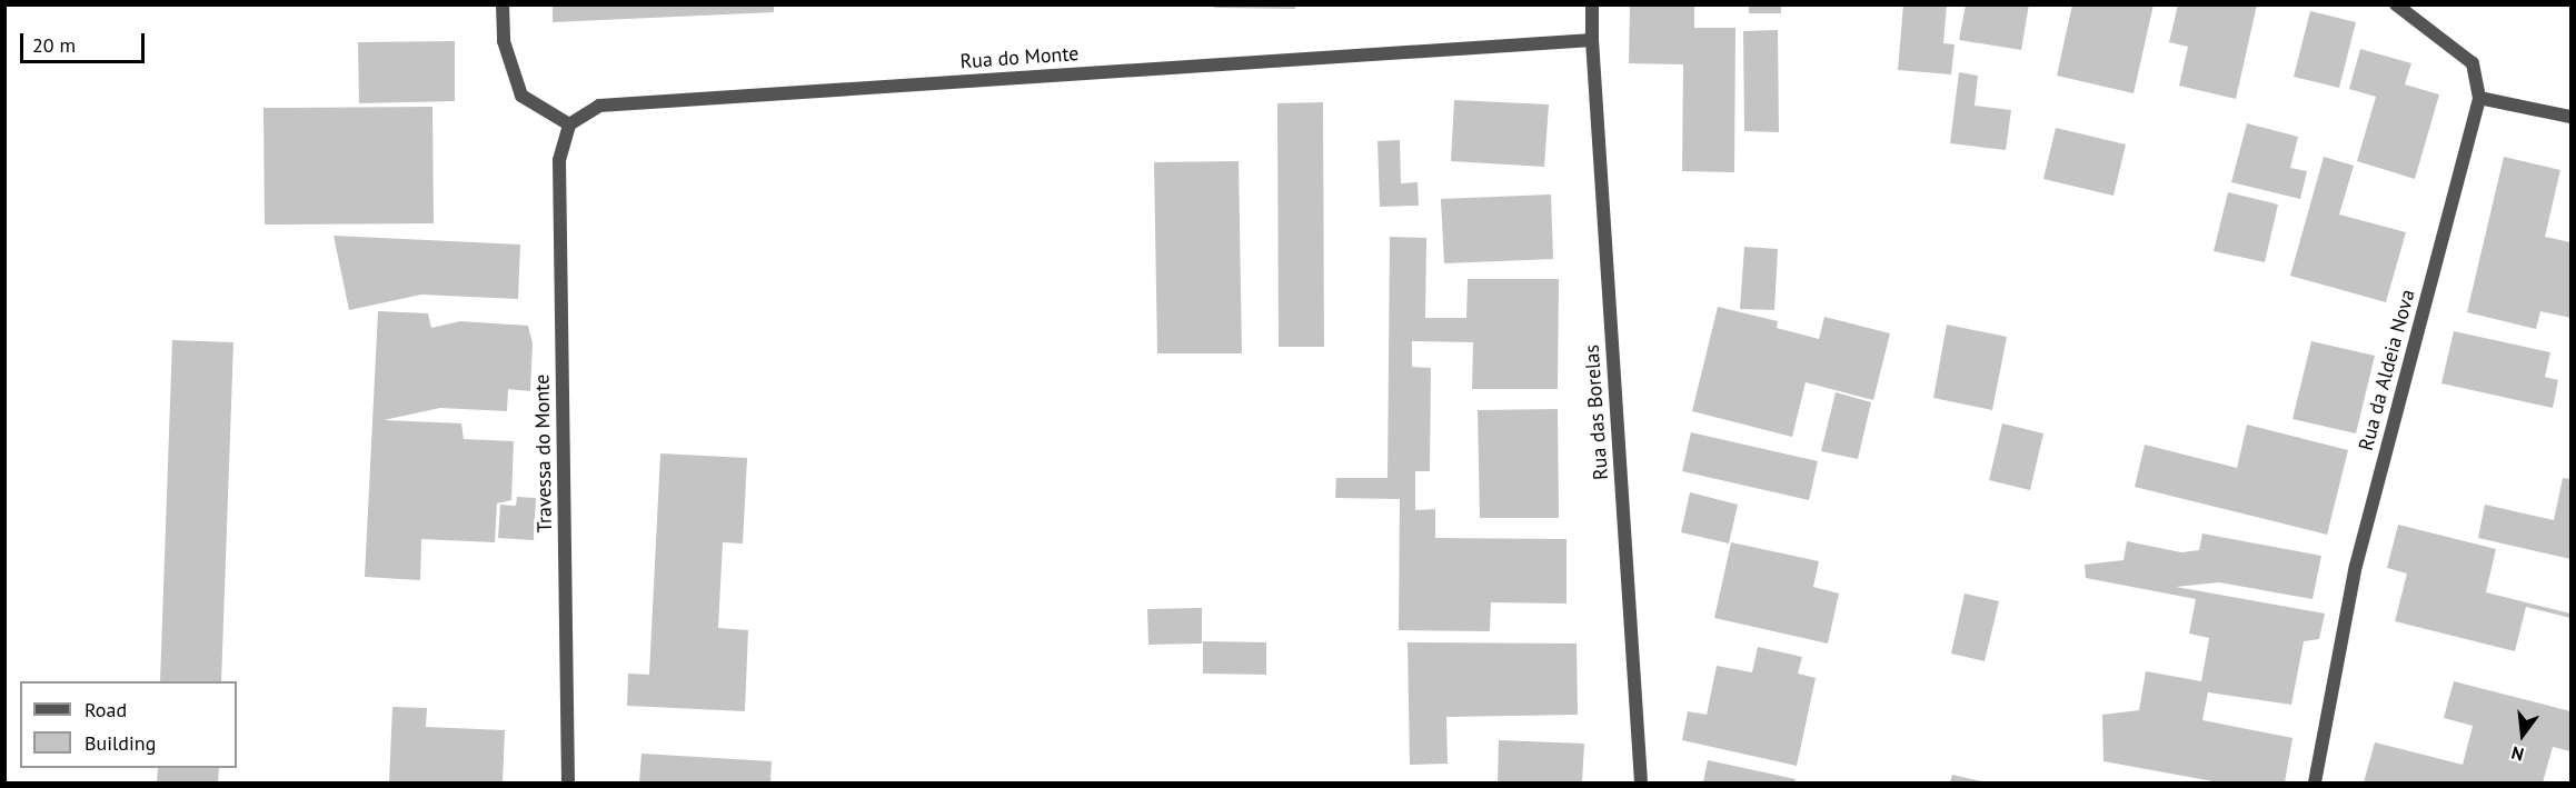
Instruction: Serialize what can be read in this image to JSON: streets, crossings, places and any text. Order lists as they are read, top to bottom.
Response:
{
  "streets": {
    "street": [
      "Rua do Monte",
      "Rua da Aldeia Nova",
      "Rua das Borelas",
      "Travessa do Monte"
    ]
  },
  "crossings": [
    ["Rua do Monte", "Rua das Borelas"],
    ["Rua do Monte", "Travessa do Monte"]
  ],
  "legend": ["Road", "Building"],
  "scale_bar": "20 m",
  "north": "bottom"
}
